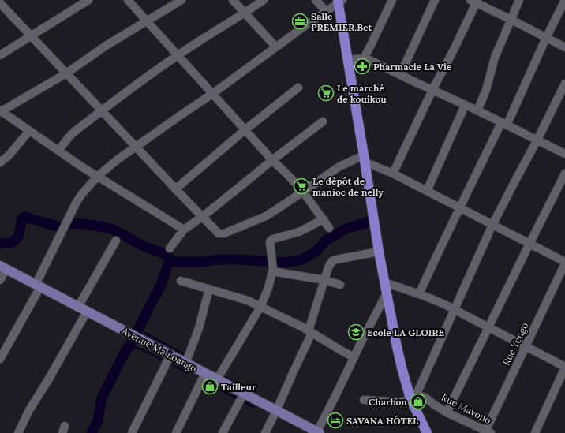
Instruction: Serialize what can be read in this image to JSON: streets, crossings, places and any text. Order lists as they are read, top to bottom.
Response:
{
  "streets": {
    "main road": ["Avenue Ma Loango"],
    "street": ["Rue Yengo", "Rue Mavono"]
  },
  "crossings": [
    ["Rue Yengo", "Rue Mavono"]
  ],
  "places": {
    "office": ["Salle PREMIER.Bet"],
    "pharmacy": ["Pharmacie La Vie"],
    "supermarket": ["Le marché de kouikou", "Le dépôt de manioc de nelly"],
    "school or university": ["Ecole LA GLOIRE"],
    "shop": ["Tailleur", "Charbon"],
    "hotel": ["SAVANA HÔTEL"]
  }
}
